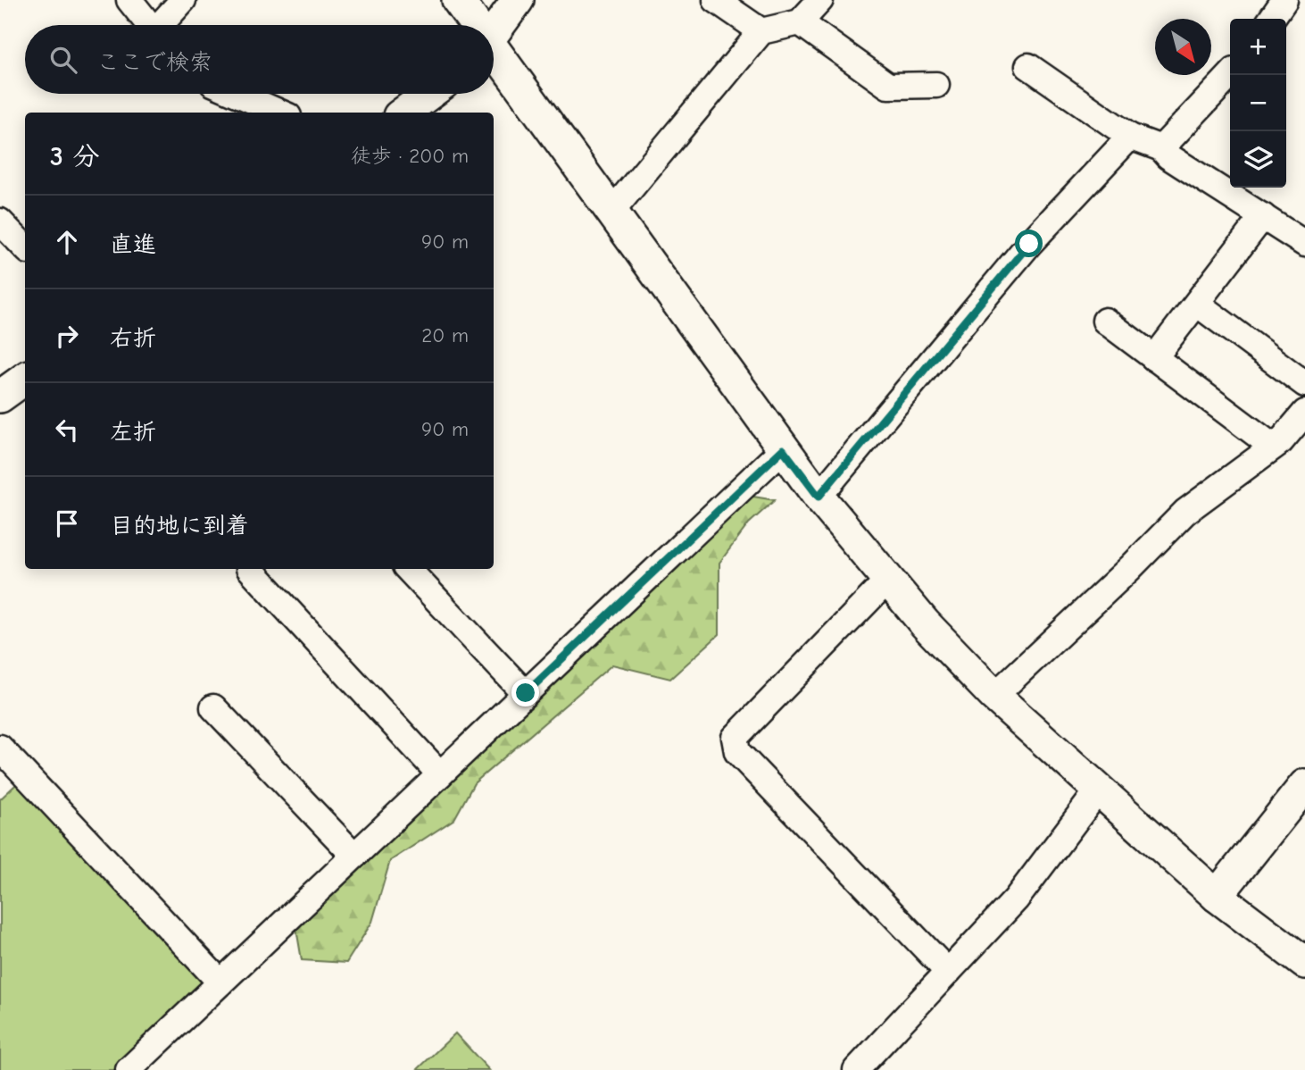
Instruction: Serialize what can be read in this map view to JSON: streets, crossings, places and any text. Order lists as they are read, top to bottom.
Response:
{
  "north": "bottom right",
  "page": {
    "map_buttons": ["+", "−"],
    "search": "ここで検索",
    "heading": ["3 分", "徒歩 · 200 m"],
    "list": [
      ["直進", "90 m"],
      ["右折", "20 m"],
      ["左折", "90 m"],
      "目的地に到着"
    ]
  }
}
